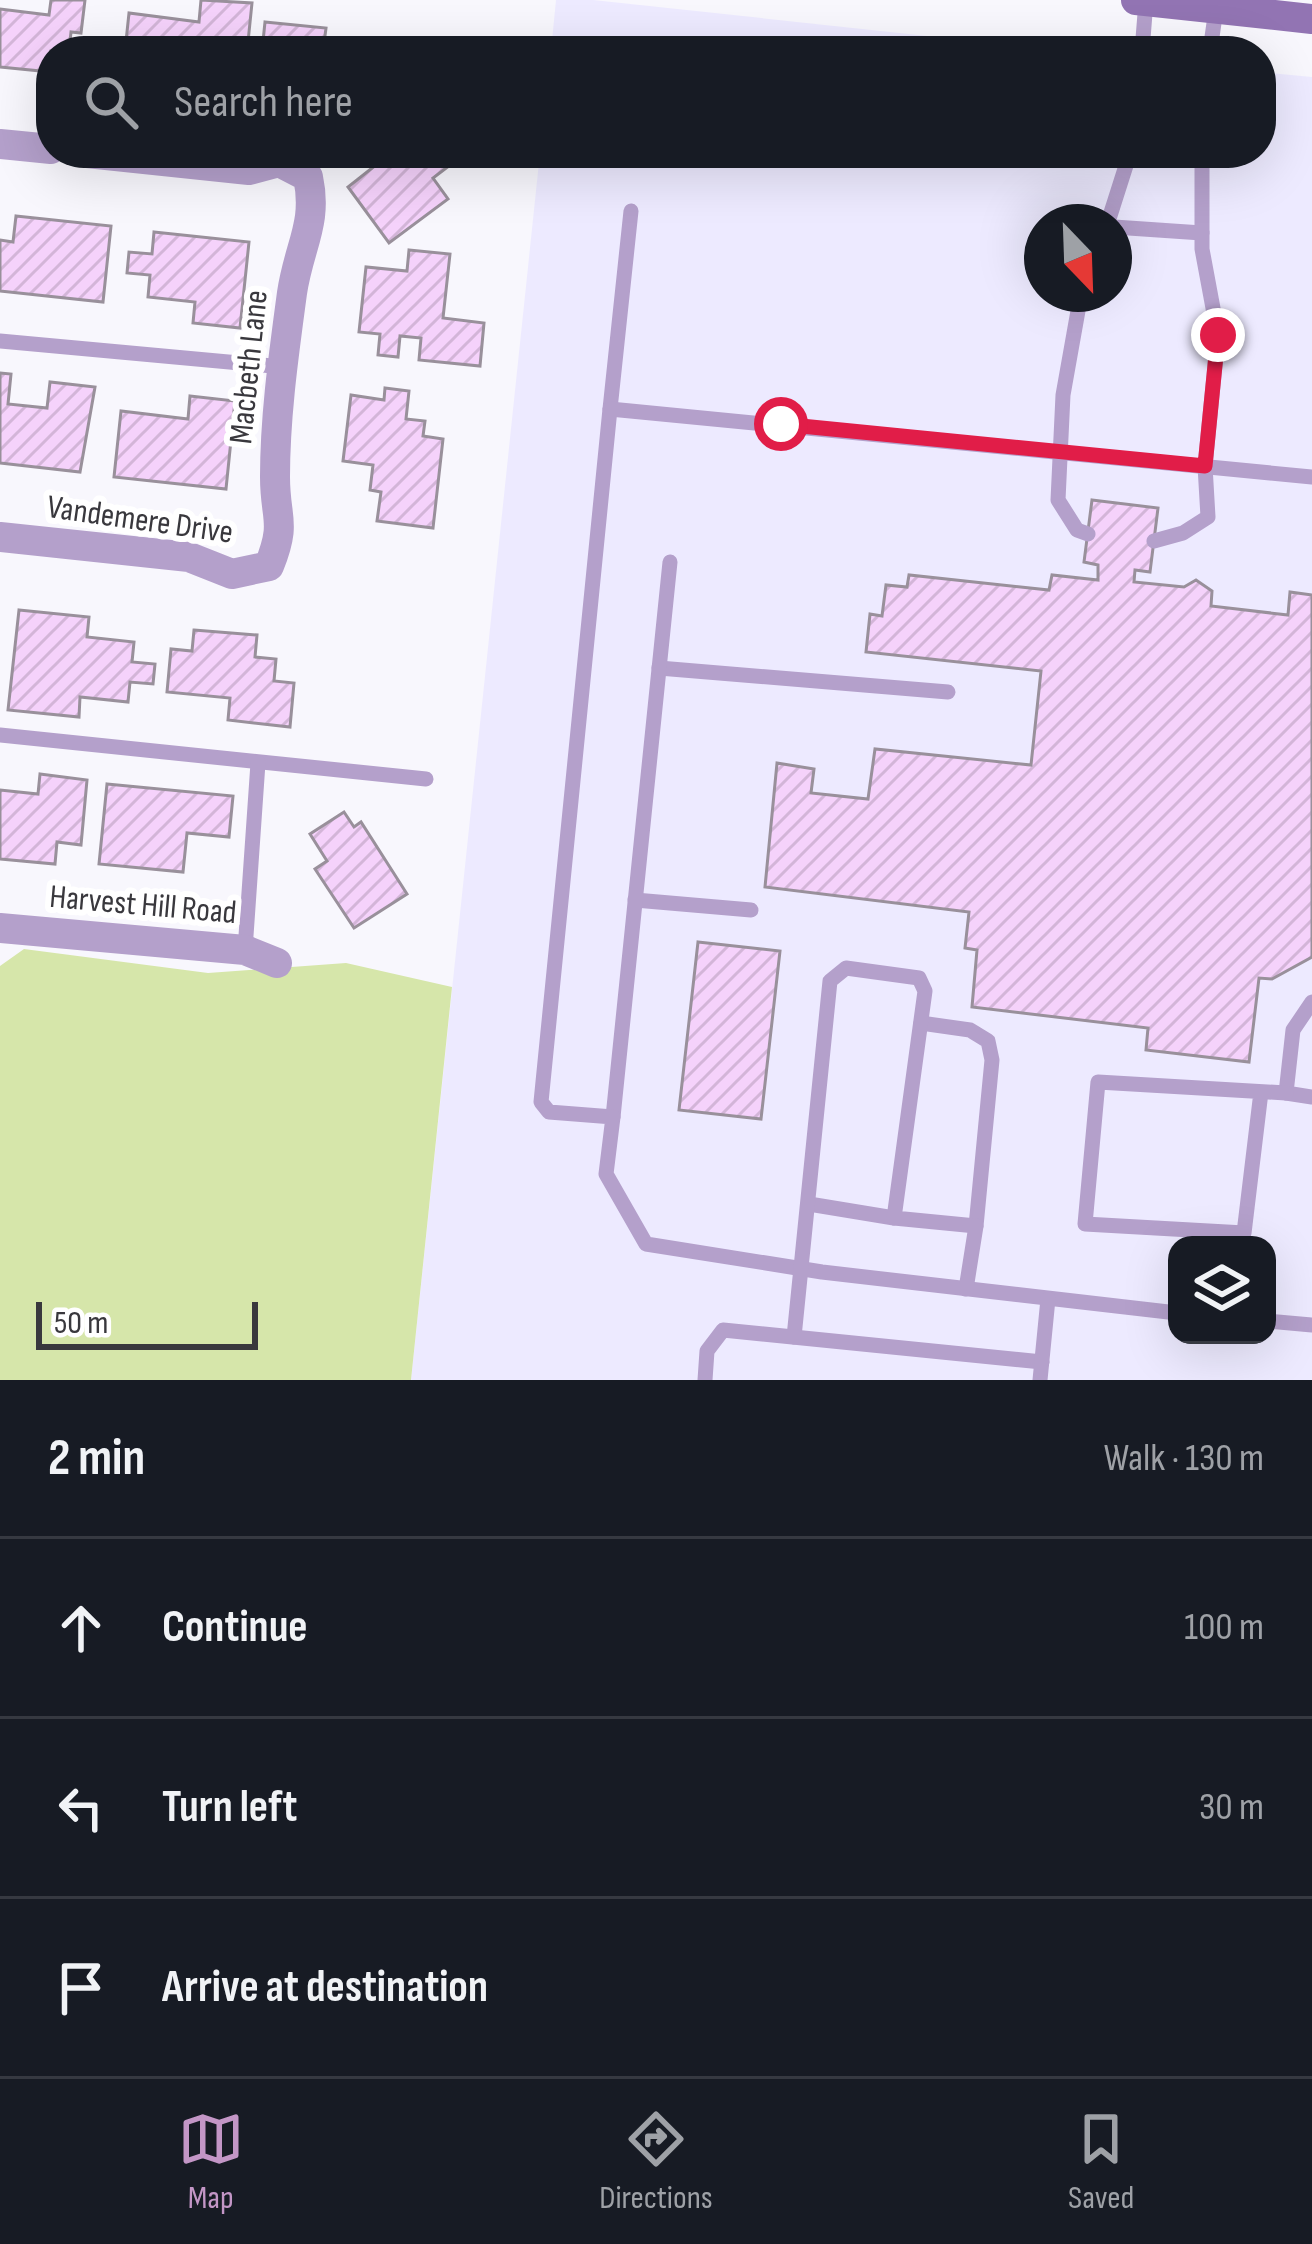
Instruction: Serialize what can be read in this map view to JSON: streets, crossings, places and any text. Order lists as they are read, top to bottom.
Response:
{
  "streets": {
    "street": ["Macbeth Lane", "Vandemere Drive", "Harvest Hill Road"]
  },
  "crossings": [
    ["Macbeth Lane", "Vandemere Drive"]
  ],
  "scale_bar": "50 m",
  "north": "bottom right",
  "page": {
    "search": "Search here",
    "scale": "50 m",
    "heading": ["2 min", "Walk · 130 m"],
    "list": [
      ["Continue", "100 m"],
      ["Turn left", "30 m"],
      "Arrive at destination"
    ],
    "nav": ["Map", "Directions", "Saved"]
  }
}
